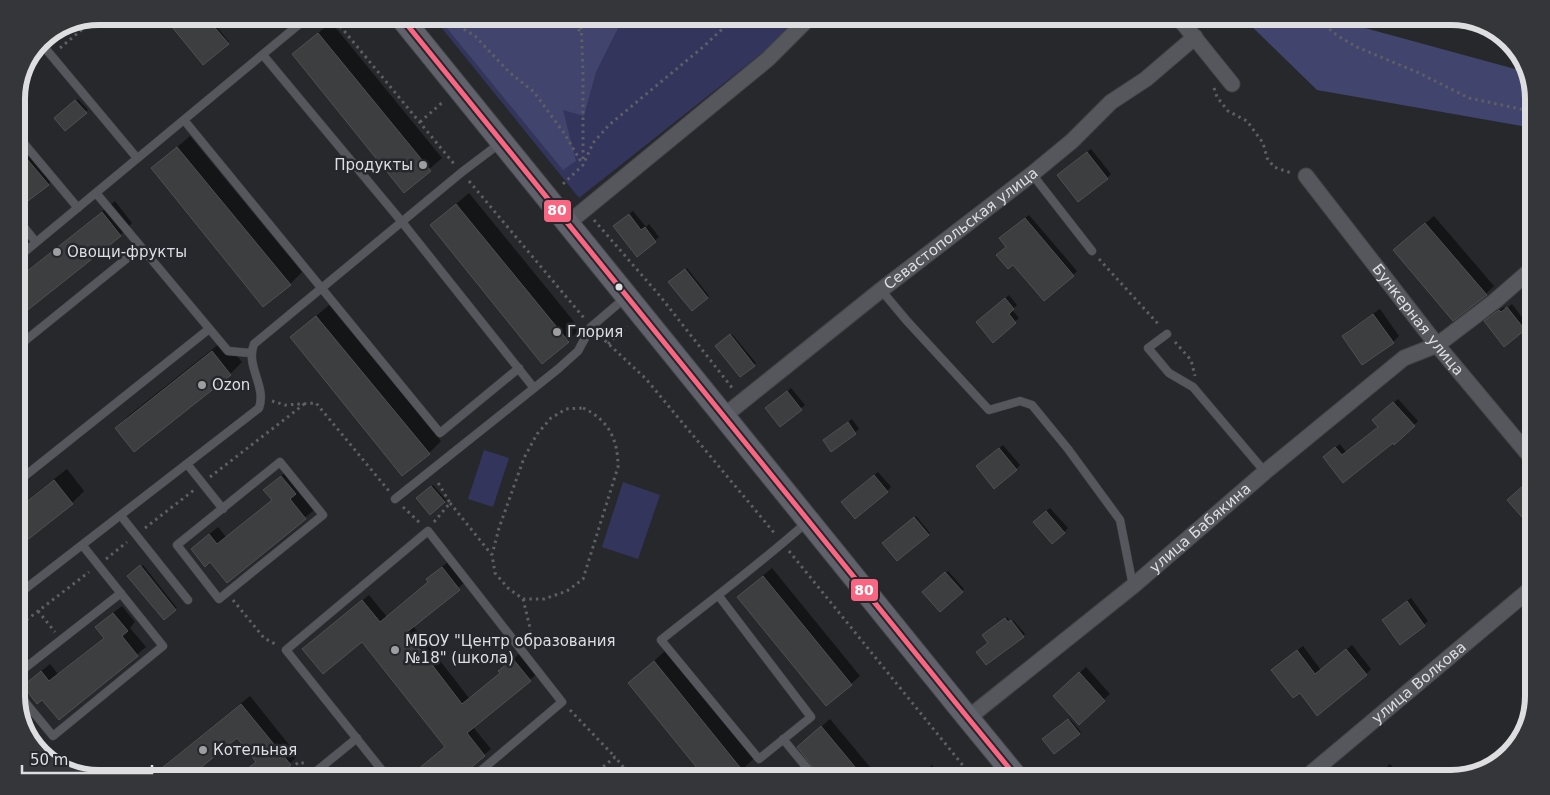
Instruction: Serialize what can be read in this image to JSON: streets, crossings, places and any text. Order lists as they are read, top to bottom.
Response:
{
  "streets": {
    "street": [
      "Севастопольская улица",
      "Бункерная улица",
      "улица Бабякина",
      "улица Волкова"
    ]
  },
  "crossings": [
    ["Бункерная улица", "улица Бабякина"]
  ],
  "places": [
    "Продукты",
    "Овощи-фрукты",
    "Глория",
    "Ozon",
    "МБОУ \"Центр образования №18\" (школа)",
    "Котельная"
  ],
  "lines": ["transit line 80"],
  "scale_bar": "50 m"
}
